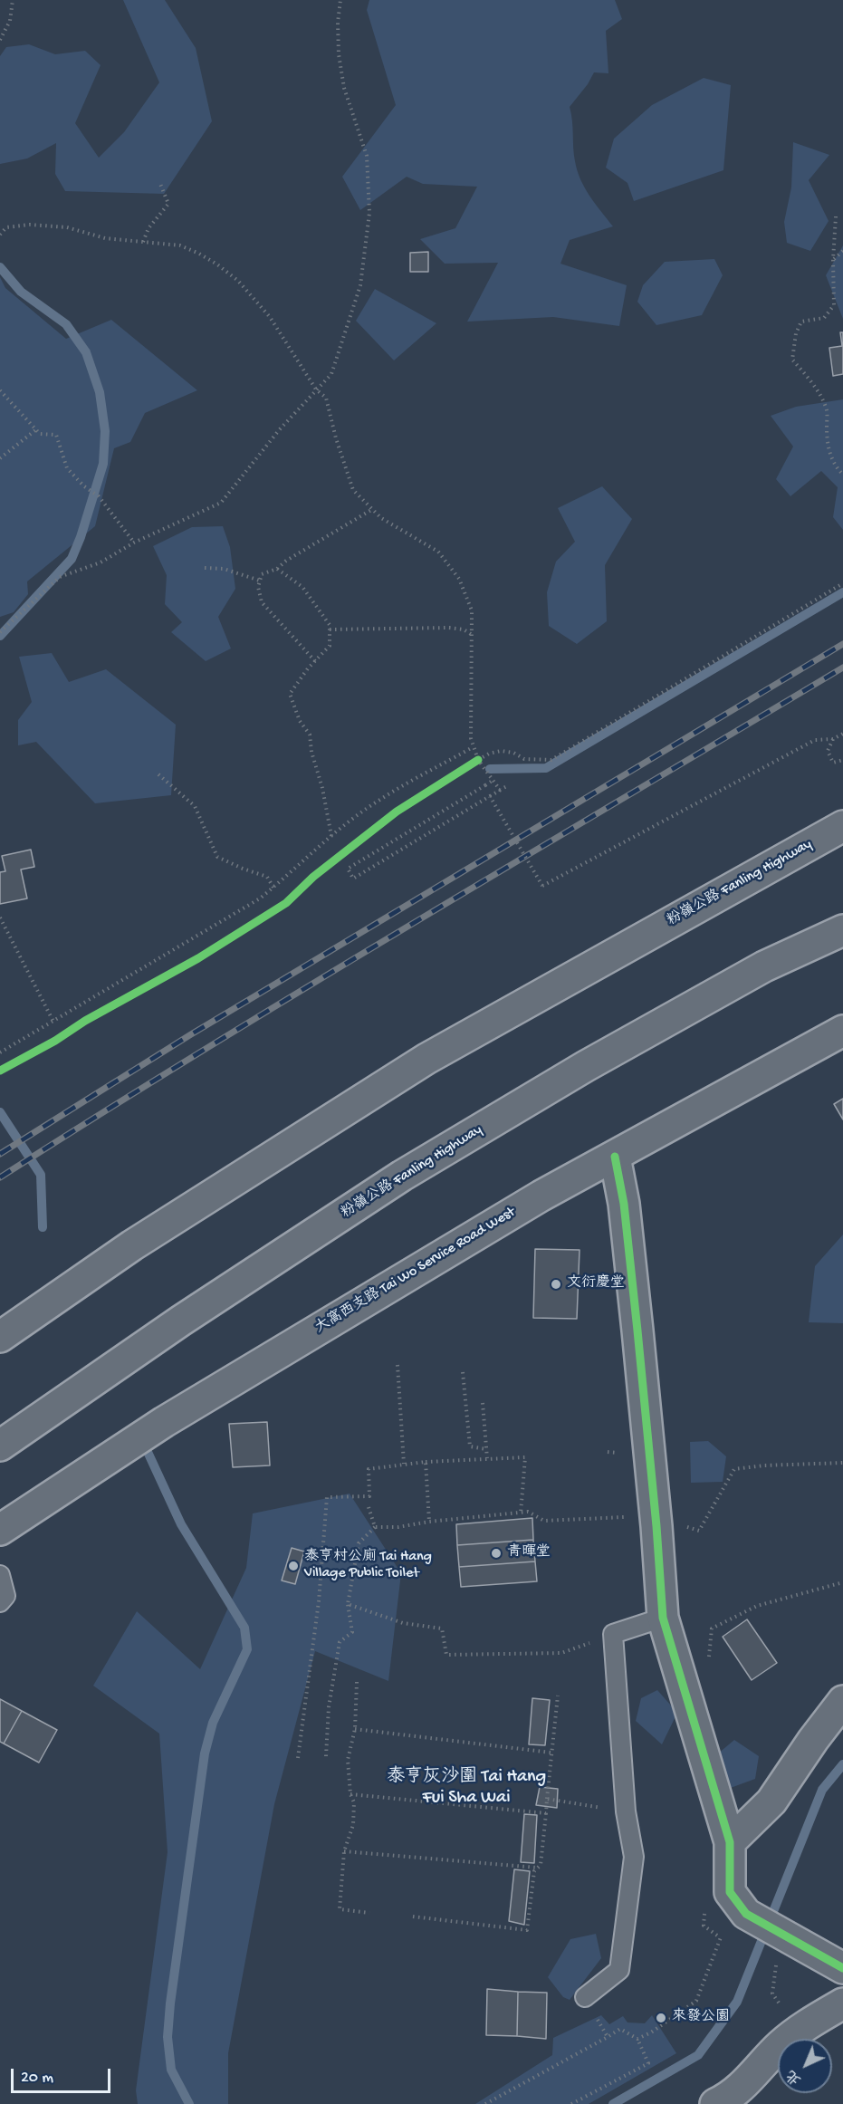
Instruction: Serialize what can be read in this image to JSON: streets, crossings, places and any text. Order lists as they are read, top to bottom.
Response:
{
  "streets": {
    "main road": ["粉嶺公路 Fanling Highway", "大窩西支路 Tai Wo Service Road West"]
  },
  "districts": ["泰亨灰沙圍 Tai Hang Fui Sha Wai"],
  "places": [
    "文衍慶堂",
    "青暉堂",
    "泰亨村公廁 Tai Hang Village Public Toilet",
    "來發公園"
  ],
  "scale_bar": "20 m",
  "north": "bottom left"
}
